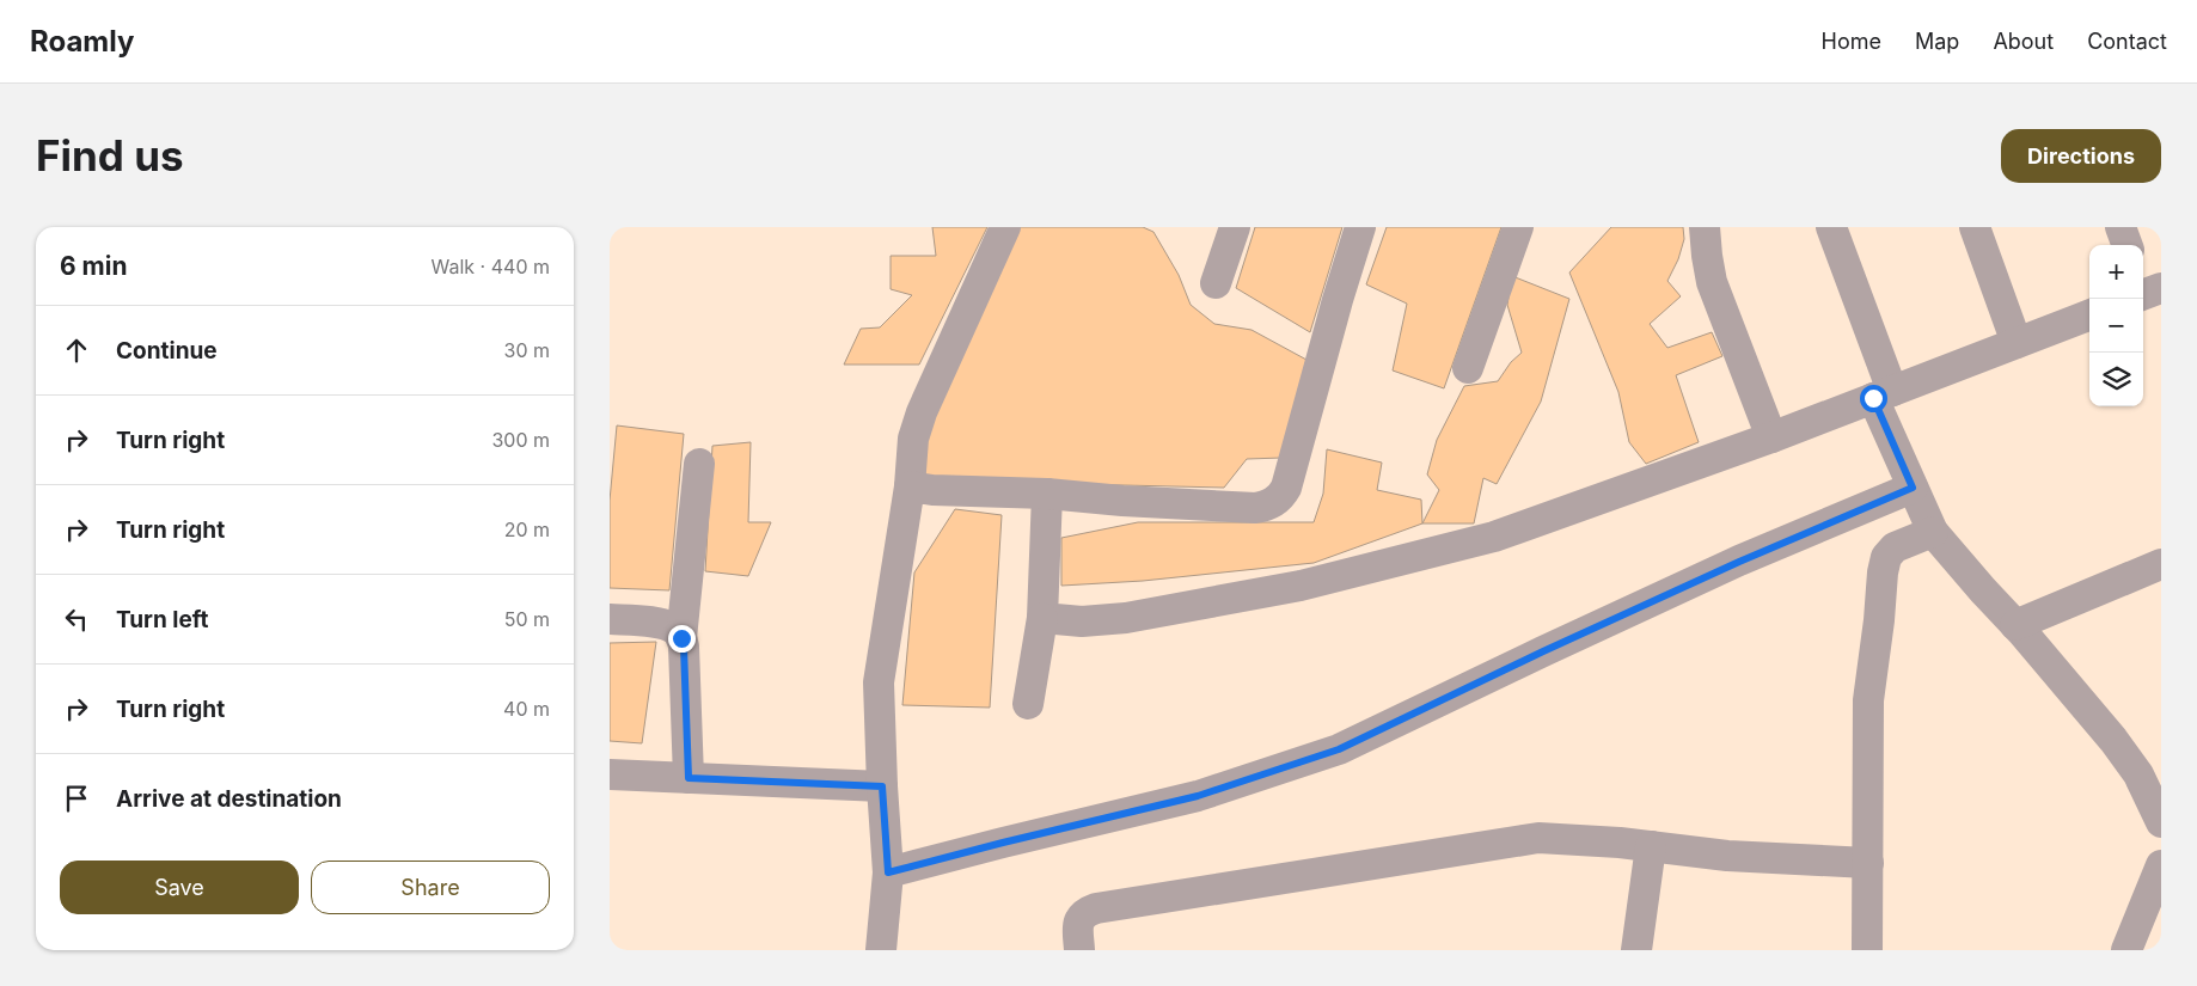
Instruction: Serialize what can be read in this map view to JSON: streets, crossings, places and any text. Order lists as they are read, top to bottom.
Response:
{
  "page": {
    "header": "Roamly",
    "nav": [
      "Home",
      "Map",
      "About",
      "Contact"
    ],
    "buttons": [
      "Directions",
      ["Save", "Share"]
    ],
    "title": "Find us",
    "heading": ["6 min", "Walk · 440 m"],
    "map_buttons": ["+", "−"],
    "list": [
      ["Continue", "30 m"],
      ["Turn right", "300 m"],
      ["Turn right", "20 m"],
      ["Turn left", "50 m"],
      ["Turn right", "40 m"],
      "Arrive at destination"
    ]
  }
}
